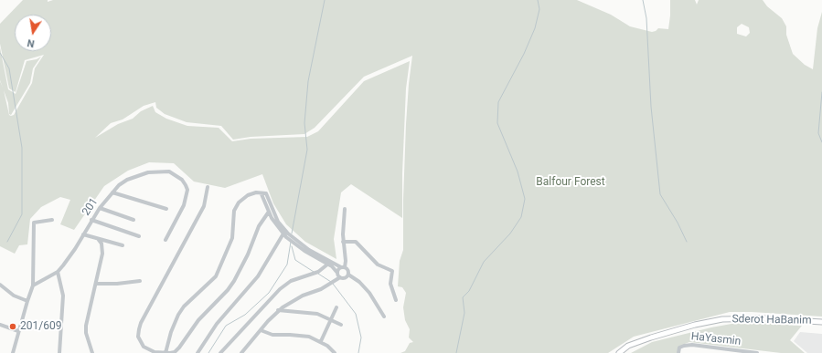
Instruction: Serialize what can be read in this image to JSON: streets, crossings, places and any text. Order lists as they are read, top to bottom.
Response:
{
  "streets": {
    "main road": ["Sderot HaBanim"],
    "street": ["201", "HaYasmin"]
  },
  "parks": ["Balfour Forest"],
  "places": ["201/609"],
  "north": "bottom"
}
